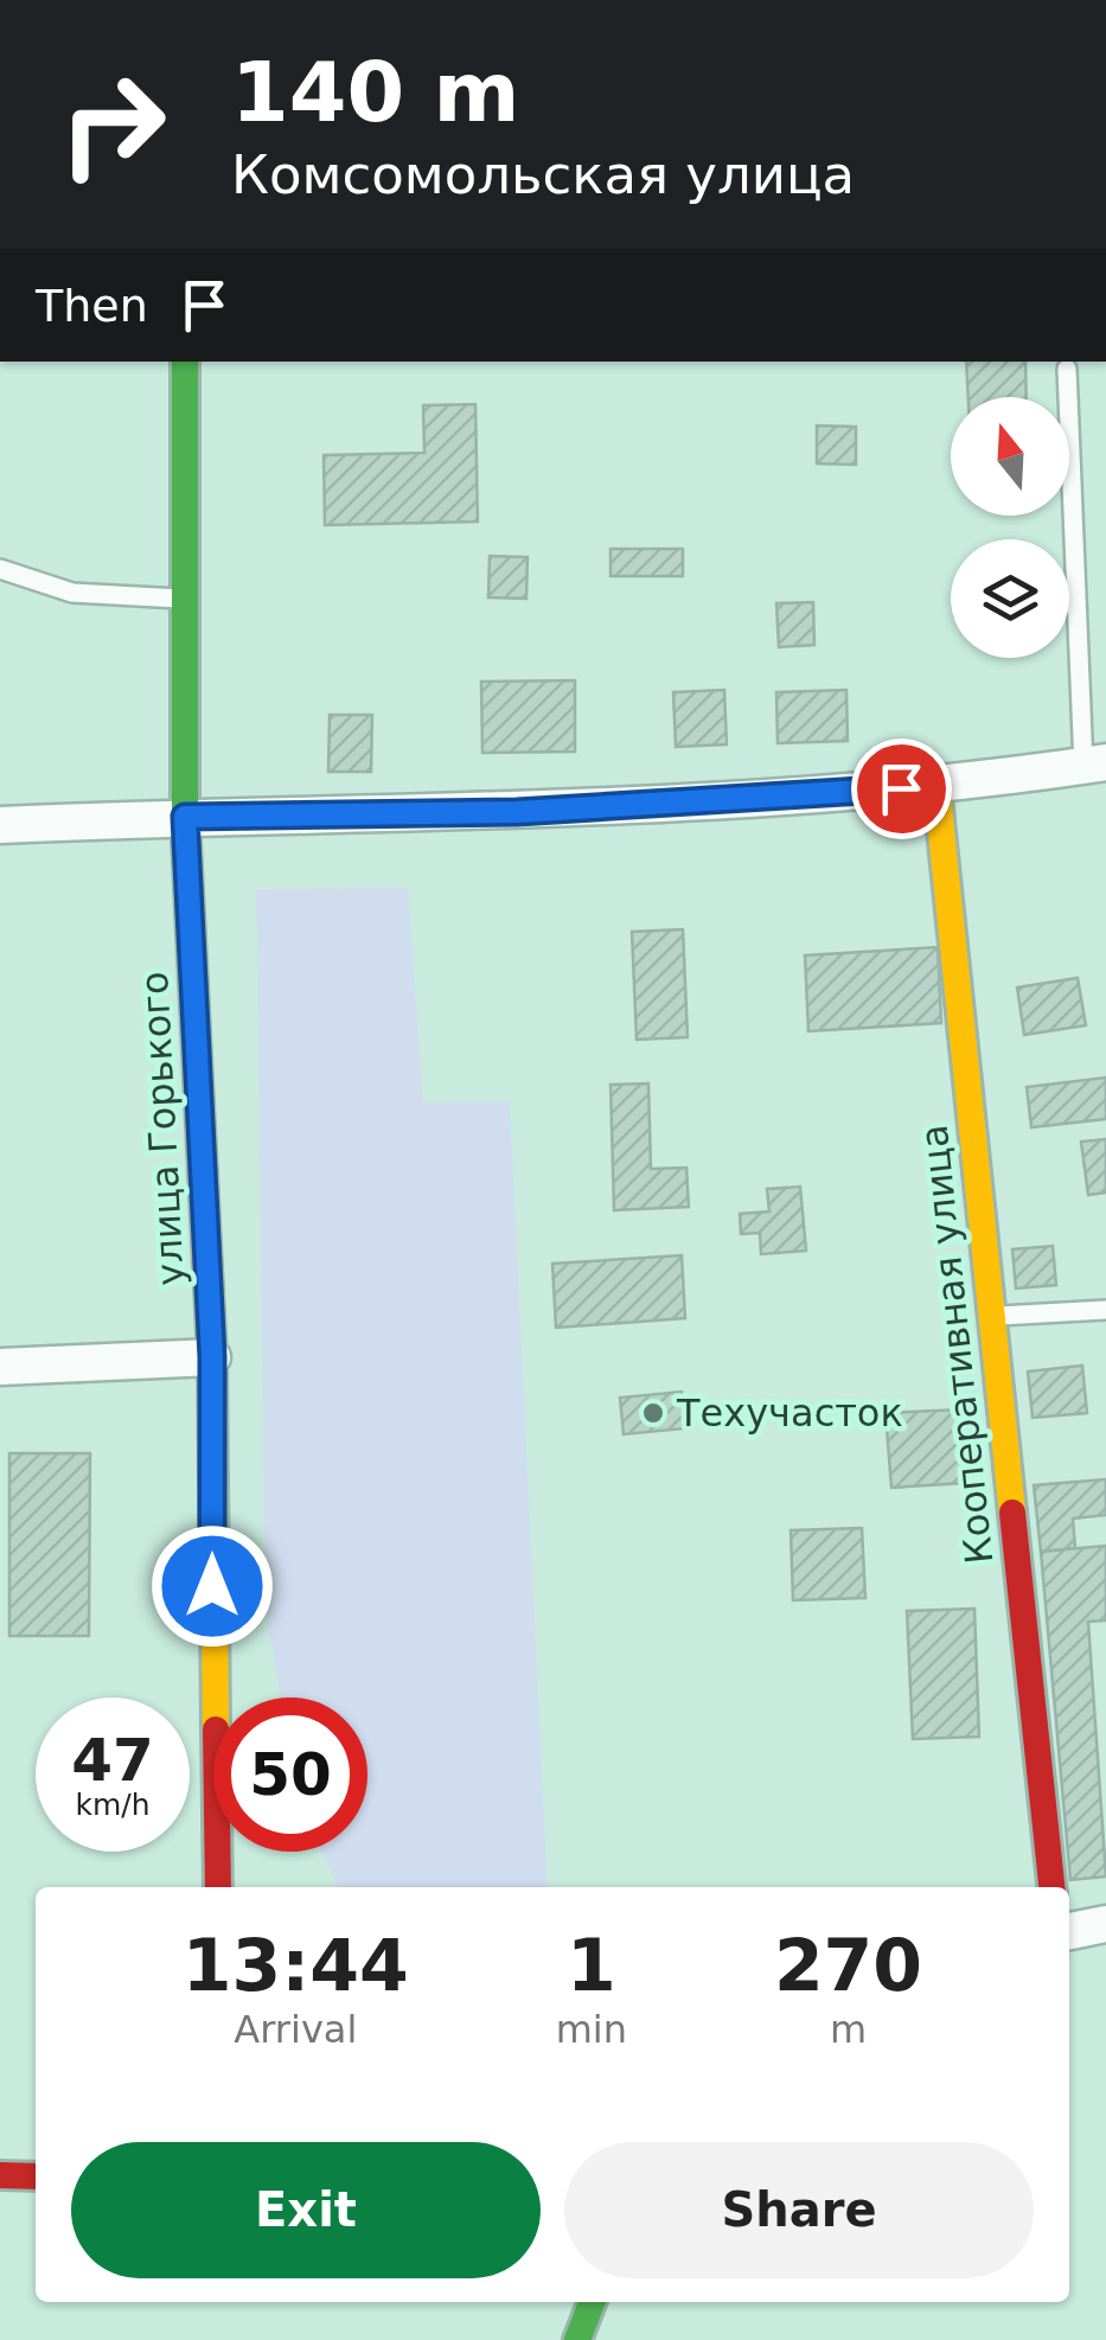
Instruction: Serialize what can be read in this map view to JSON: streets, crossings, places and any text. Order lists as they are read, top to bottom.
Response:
{
  "streets": {
    "main road": ["улица Горького", "Кооперативная улица"]
  },
  "places": ["Техучасток"],
  "north": "top",
  "page": {
    "turn": ["140 m", "Комсомольская улица"],
    "then": "Then",
    "speed": "47 km/h",
    "limit": "50",
    "eta": [
      "13:44",
      "Arrival",
      "1",
      "min",
      "270",
      "m"
    ],
    "buttons": ["Exit", "Share"]
  }
}
